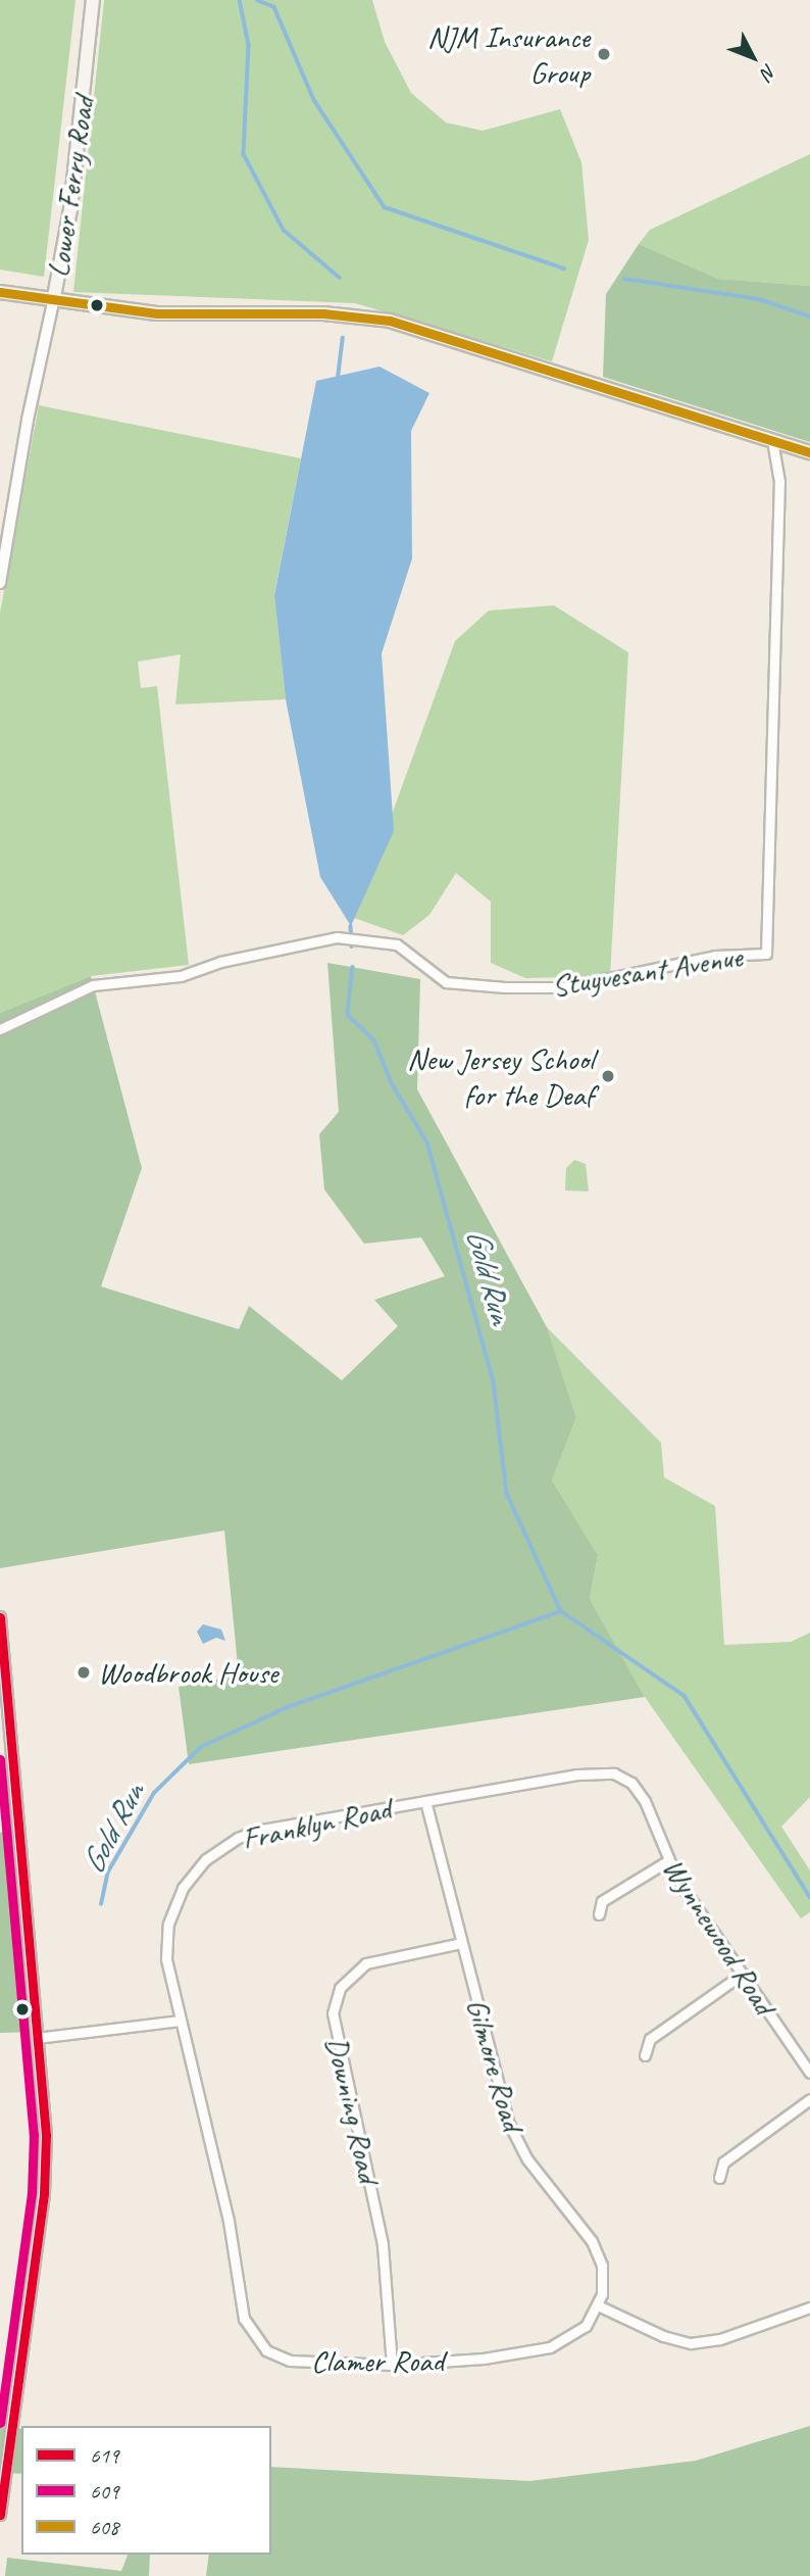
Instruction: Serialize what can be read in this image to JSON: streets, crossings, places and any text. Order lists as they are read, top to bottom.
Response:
{
  "streets": {
    "main road": ["Lower Ferry Road"],
    "street": [
      "Stuyvesant Avenue",
      "Franklyn Road",
      "Wynnewood Road",
      "Gilmore Road",
      "Downing Road",
      "Clamer Road"
    ]
  },
  "crossings": [
    ["Franklyn Road", "Wynnewood Road"],
    ["Franklyn Road", "Gilmore Road"],
    ["Franklyn Road", "Clamer Road"],
    ["Gilmore Road", "Downing Road"],
    ["Gilmore Road", "Clamer Road"],
    ["Downing Road", "Clamer Road"]
  ],
  "water": ["Gold Run"],
  "places": ["NJM Insurance Group", "New Jersey School for the Deaf", "Woodbrook House"],
  "lines": ["transit line 608", "transit line 619", "transit line 609"],
  "legend": ["619", "609", "608"],
  "north": "bottom right"
}
